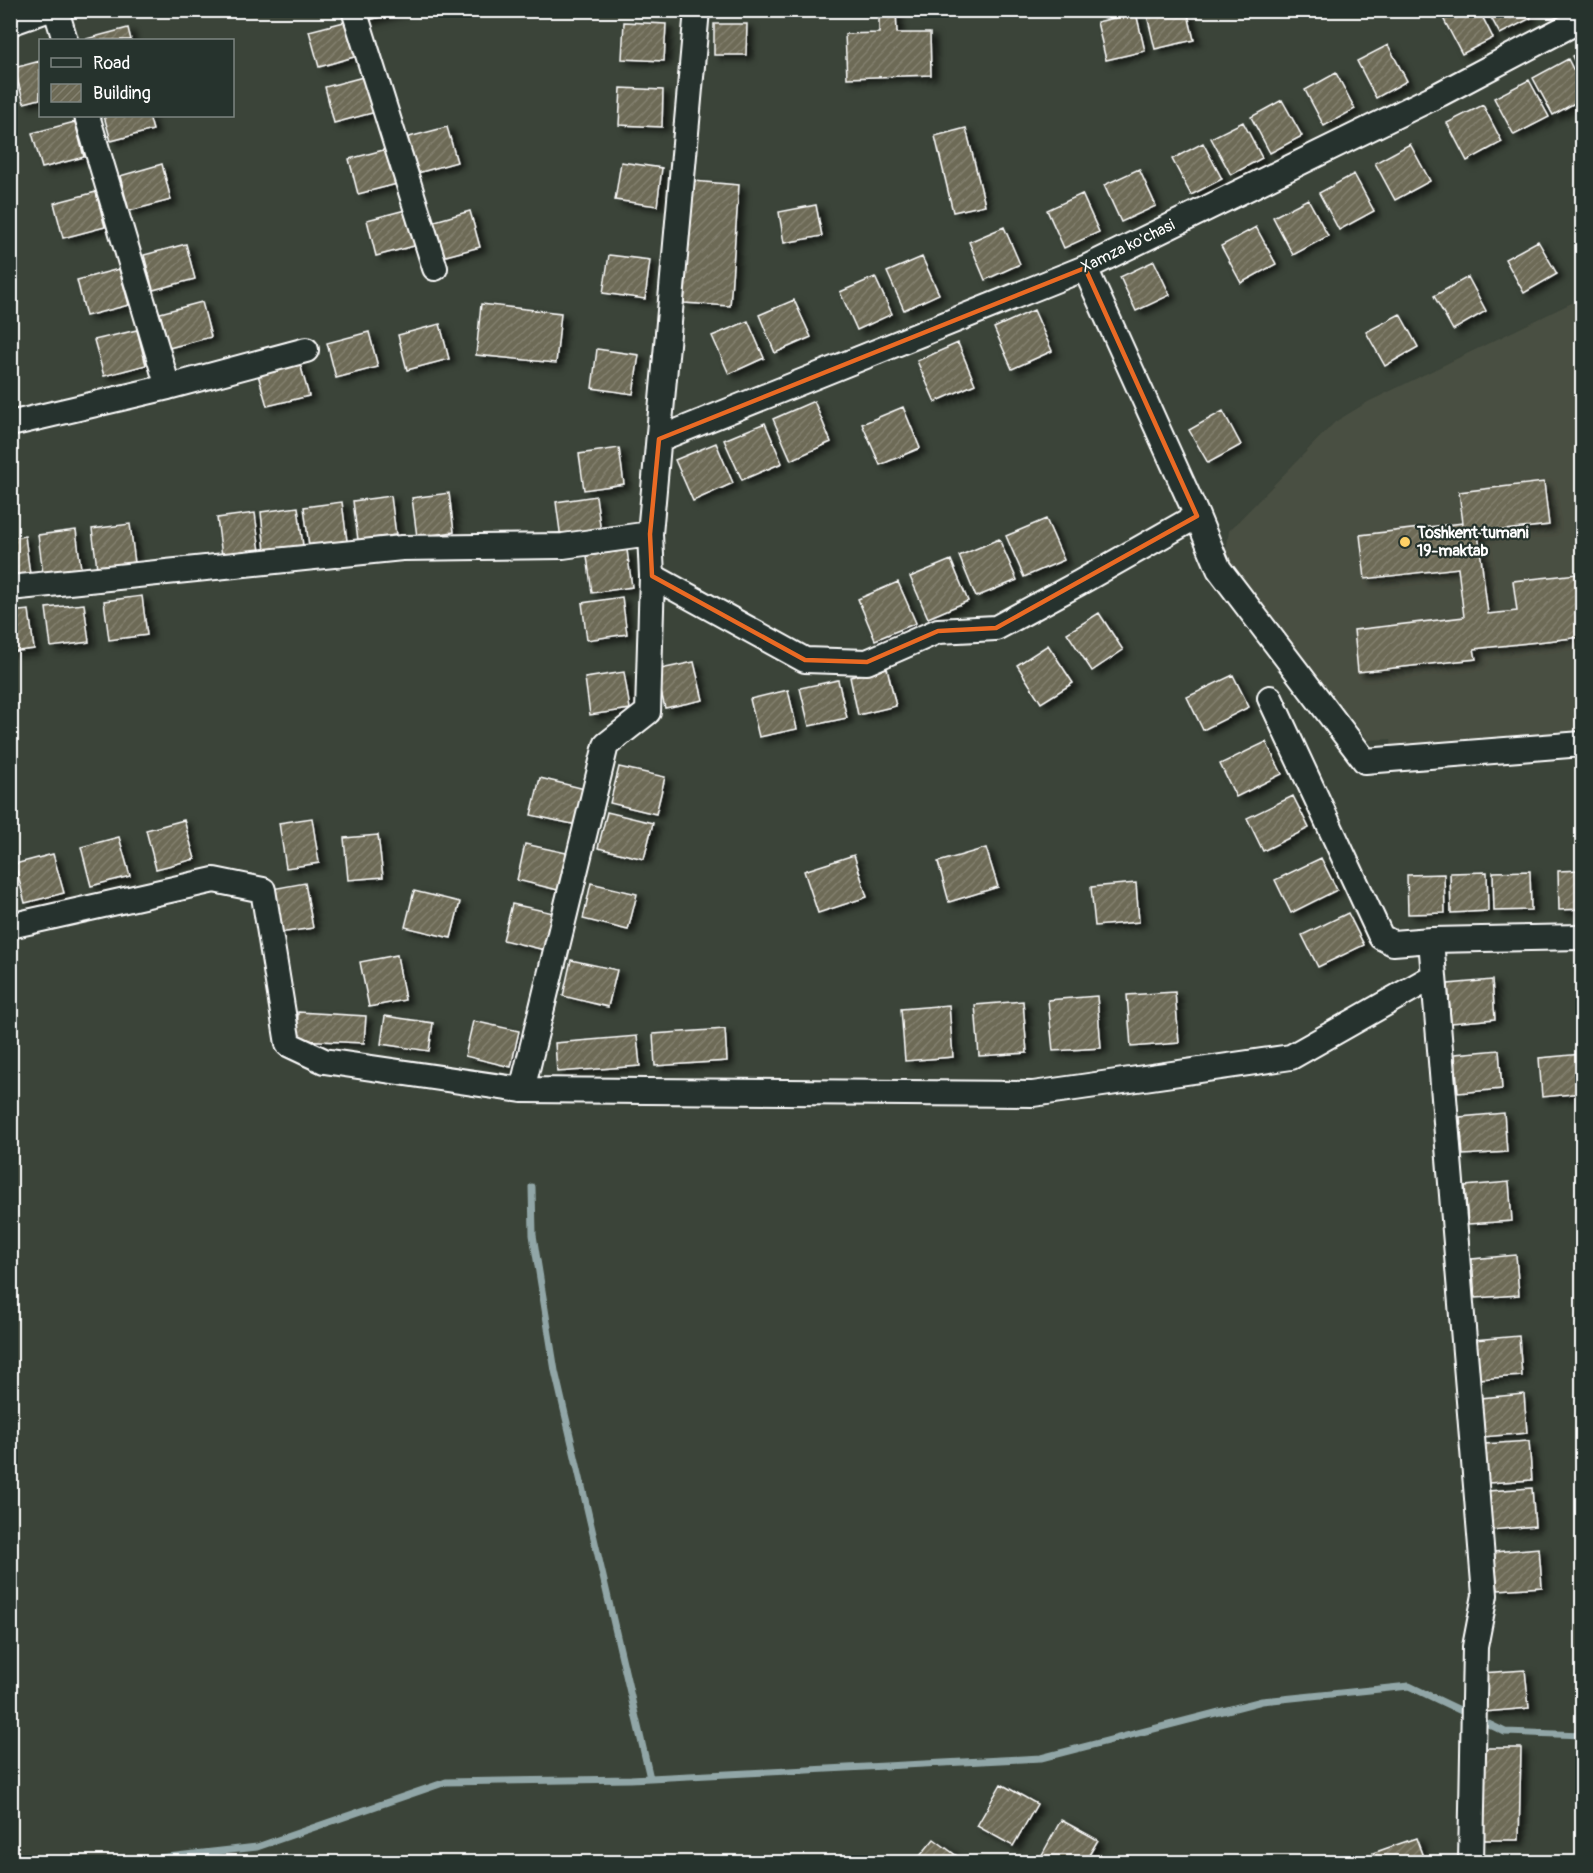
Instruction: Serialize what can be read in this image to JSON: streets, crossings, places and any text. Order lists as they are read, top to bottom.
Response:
{
  "streets": {
    "street": ["Xamza ko'chasi"]
  },
  "places": ["Toshkent tumani 19-maktab"],
  "legend": ["Road", "Building"]
}
